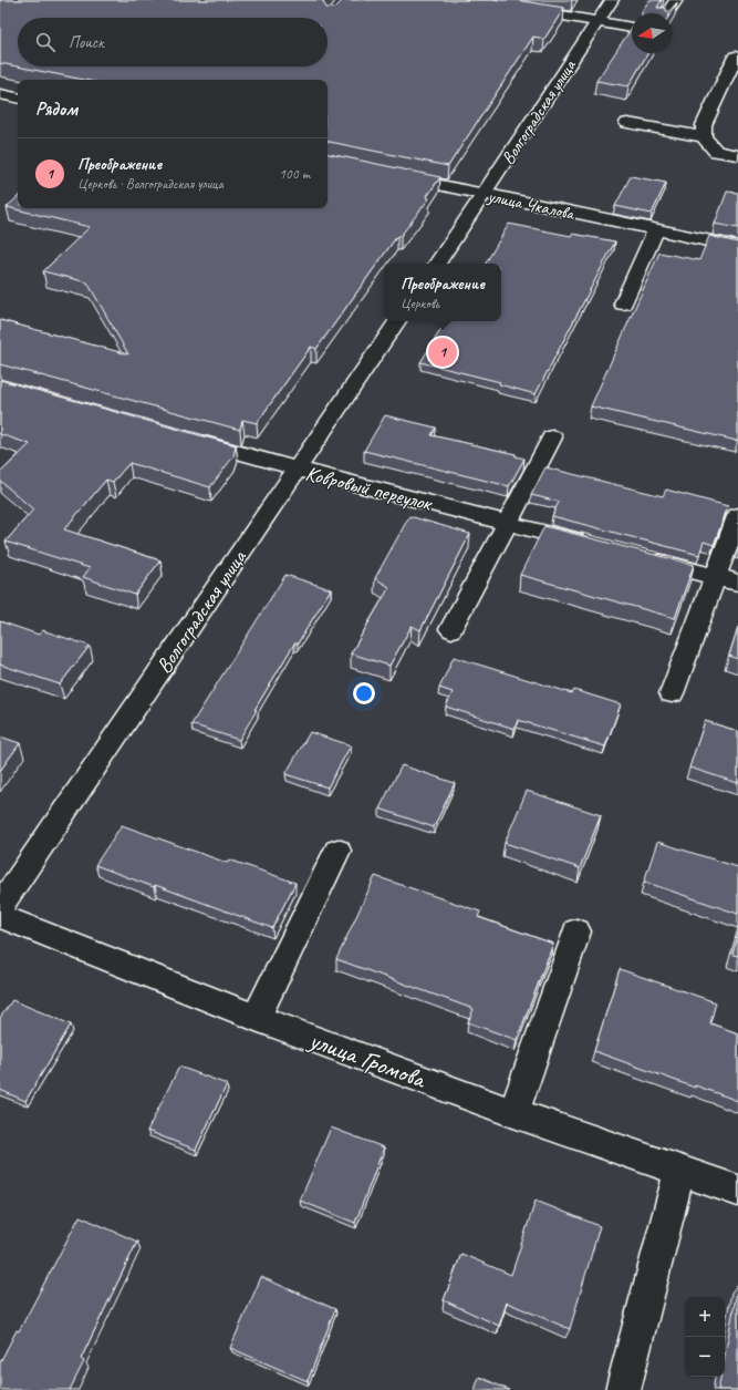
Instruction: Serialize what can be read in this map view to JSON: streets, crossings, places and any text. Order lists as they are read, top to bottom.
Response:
{
  "streets": {
    "street": [
      "Волгоградская улица",
      "улица Чкалова",
      "Ковровый переулок",
      "улица Громова"
    ]
  },
  "crossings": [
    ["Волгоградская улица", "улица Чкалова"],
    ["Волгоградская улица", "Ковровый переулок"]
  ],
  "north": "left",
  "page": {
    "search": "Поиск",
    "heading": "Рядом",
    "list": [
      {
        "mark": "1",
        "name": "Преображение",
        "note": "Церковь · Волгоградская улица",
        "value": "100 m"
      }
    ],
    "popup": ["Преображение", "Церковь"],
    "pins": "1",
    "map_buttons": ["+", "−"]
  }
}
